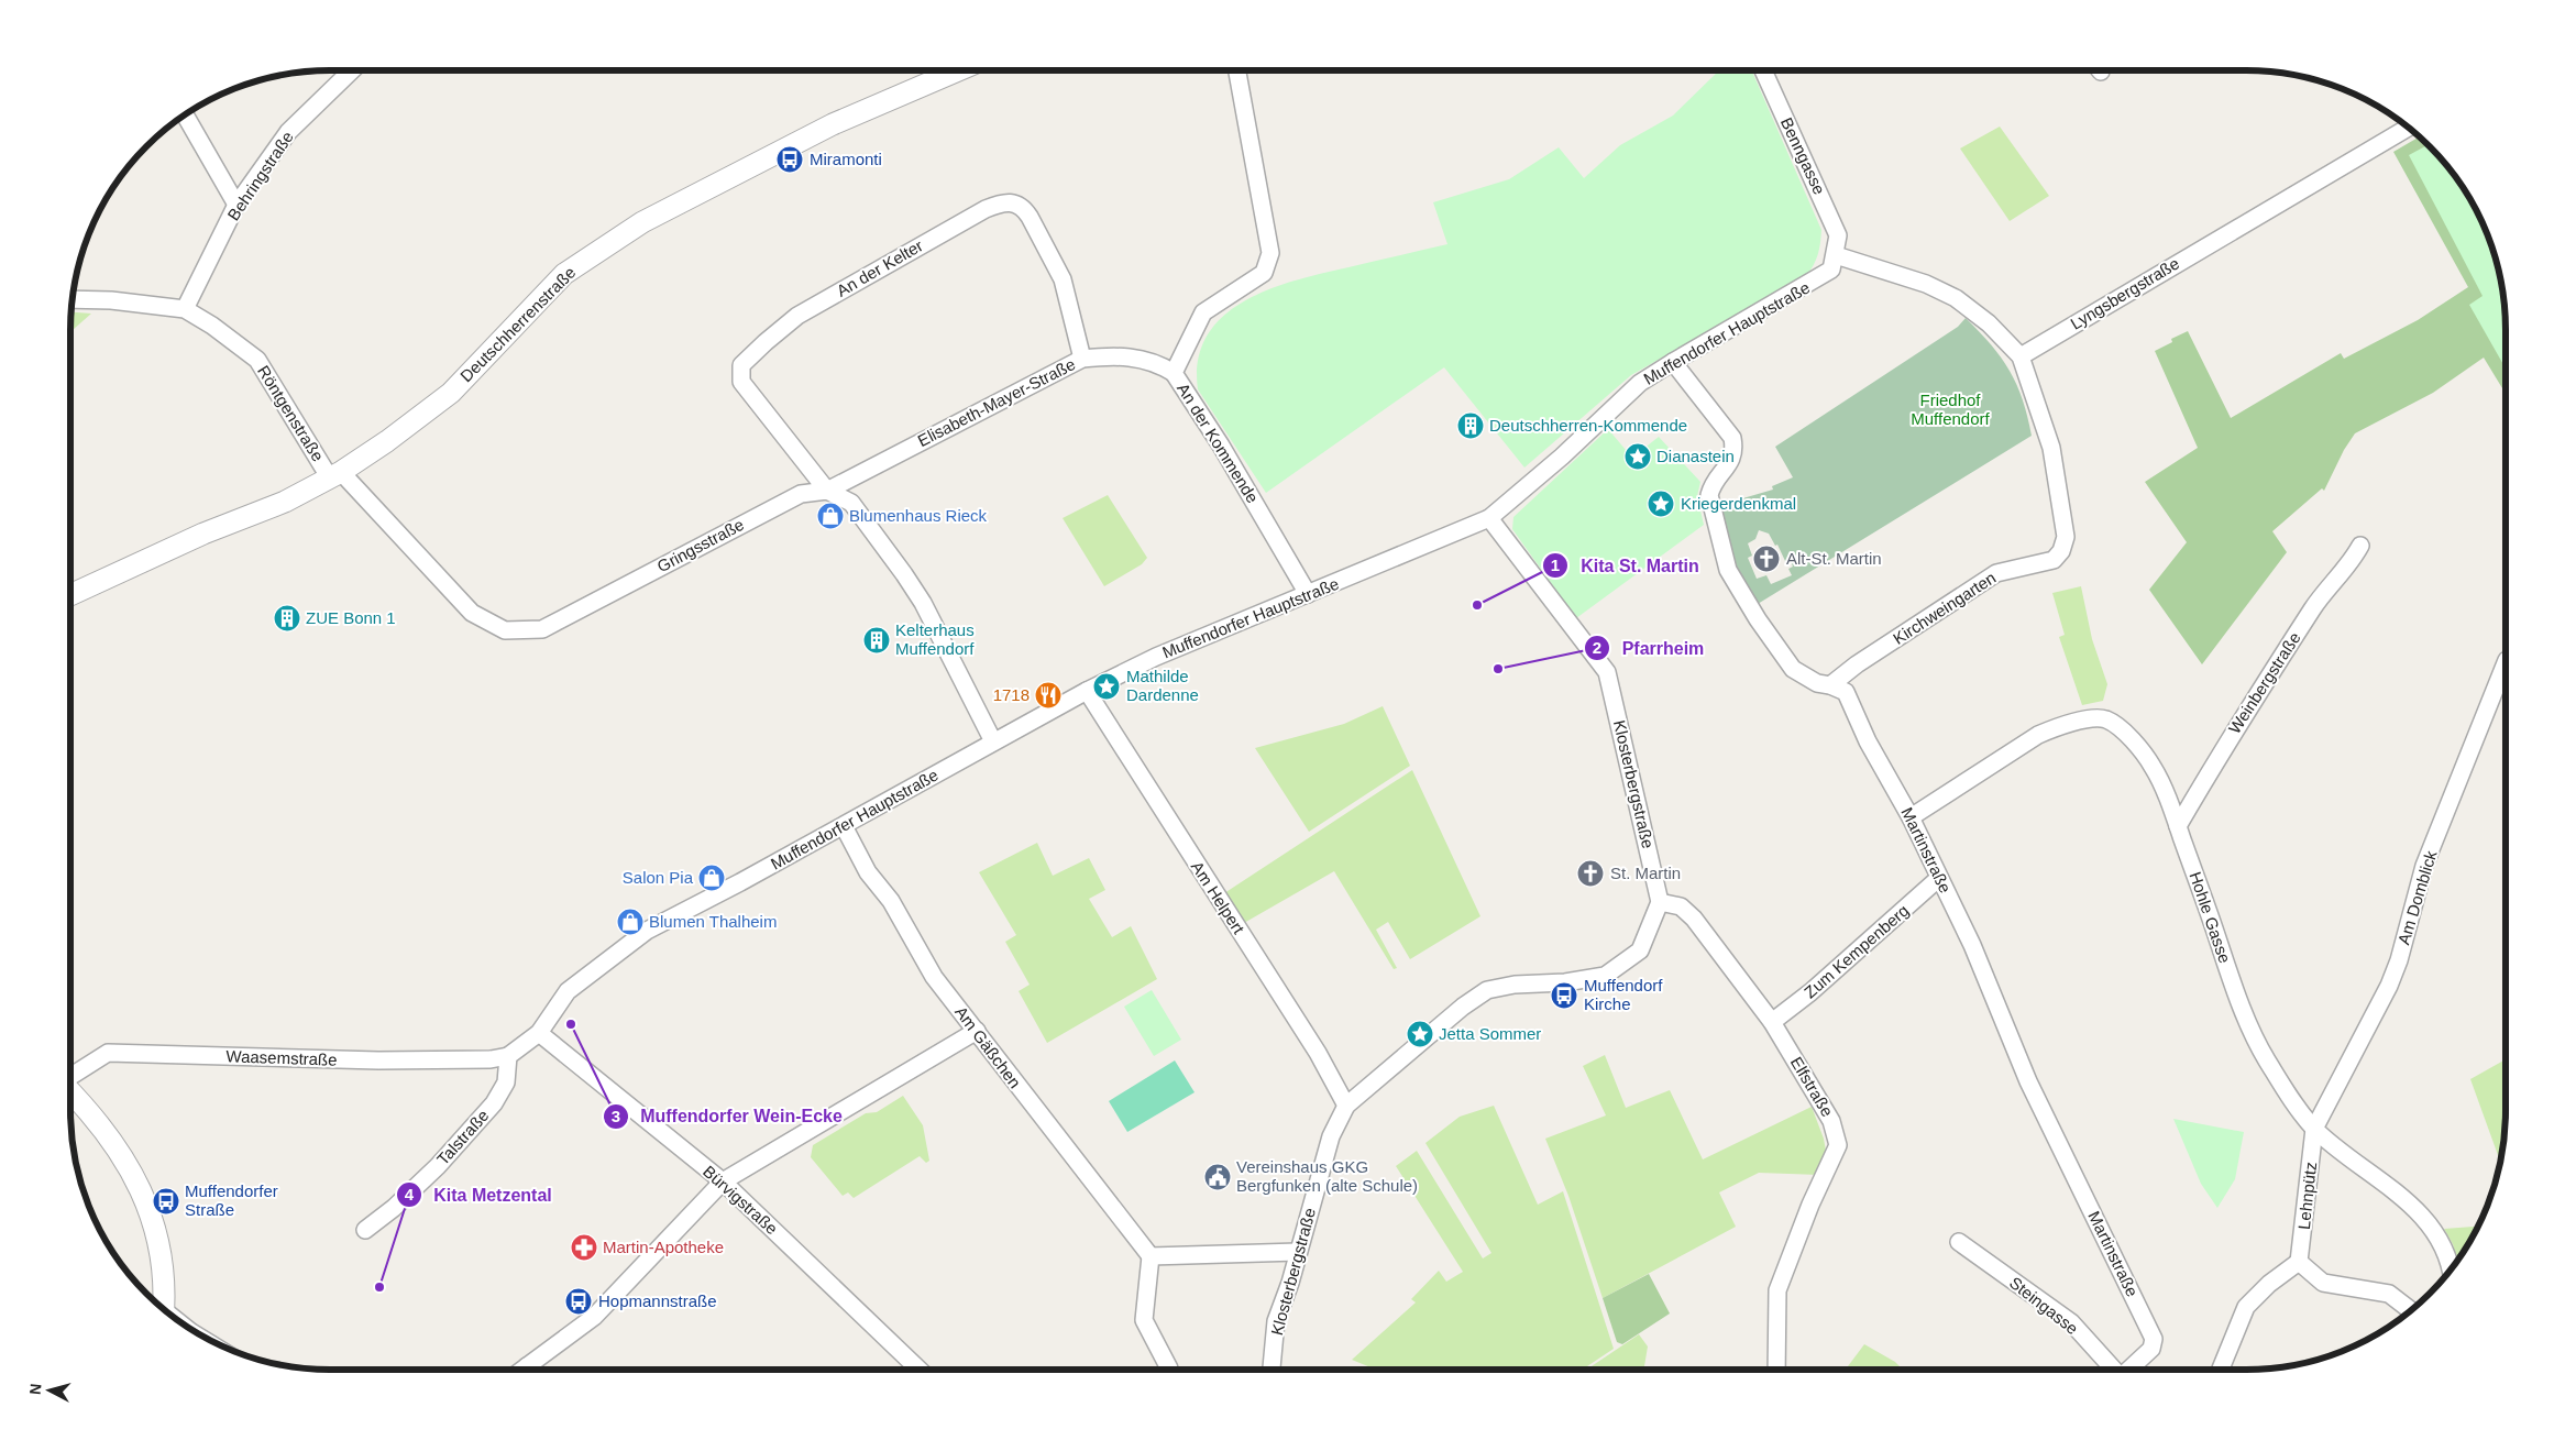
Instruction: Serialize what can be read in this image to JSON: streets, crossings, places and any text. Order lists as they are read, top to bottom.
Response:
{
  "streets": {
    "street": [
      "Benngasse",
      "Behringstraße",
      "An der Kelter",
      "Lyngsbergstraße",
      "Deutschherrenstraße",
      "Muffendorfer Hauptstraße",
      "Elisabeth-Mayer-Straße",
      "Röntgenstraße",
      "An der Kommende",
      "Gringsstraße",
      "Kirchweingarten",
      "Weinbergstraße",
      "Klosterbergstraße",
      "Martinstraße",
      "Am Helpert",
      "Am Domblick",
      "Hohle Gasse",
      "Zum Kempenberg",
      "Am Gäßchen",
      "Waasemstraße",
      "Elfstraße",
      "Talstraße",
      "Lehnpütz",
      "Bürvigstraße",
      "Steingasse"
    ]
  },
  "crossings": [
    ["Benngasse", "Muffendorfer Hauptstraße"],
    ["Behringstraße", "Röntgenstraße"],
    ["An der Kelter", "Elisabeth-Mayer-Straße"],
    ["An der Kelter", "Gringsstraße"],
    ["Lyngsbergstraße", "Kirchweingarten"],
    ["Deutschherrenstraße", "Röntgenstraße"],
    ["Deutschherrenstraße", "Gringsstraße"],
    ["Muffendorfer Hauptstraße", "An der Kommende"],
    ["Muffendorfer Hauptstraße", "Klosterbergstraße"],
    ["Muffendorfer Hauptstraße", "Martinstraße"],
    ["Muffendorfer Hauptstraße", "Am Helpert"],
    ["Muffendorfer Hauptstraße", "Am Gäßchen"],
    ["Muffendorfer Hauptstraße", "Bürvigstraße"],
    ["Elisabeth-Mayer-Straße", "An der Kommende"],
    ["Elisabeth-Mayer-Straße", "Gringsstraße"],
    ["Röntgenstraße", "Gringsstraße"],
    ["Kirchweingarten", "Martinstraße"],
    ["Weinbergstraße", "Hohle Gasse"],
    ["Klosterbergstraße", "Am Helpert"],
    ["Klosterbergstraße", "Elfstraße"],
    ["Martinstraße", "Hohle Gasse"],
    ["Martinstraße", "Zum Kempenberg"],
    ["Am Domblick", "Hohle Gasse"],
    ["Am Domblick", "Lehnpütz"],
    ["Hohle Gasse", "Lehnpütz"],
    ["Zum Kempenberg", "Elfstraße"],
    ["Waasemstraße", "Talstraße"]
  ],
  "parks": ["Friedhof Muffendorf"],
  "places": {
    "bus stop": [
      "Miramonti",
      "Muffendorf Kirche",
      "Muffendorfer Straße",
      "Hopmannstraße"
    ],
    "building": ["Deutschherren-Kommende", "ZUE Bonn 1", "Kelterhaus Muffendorf"],
    "place": [
      "Dianastein",
      "Kriegerdenkmal",
      "Mathilde Dardenne",
      "Jetta Sommer"
    ],
    "shop": ["Blumenhaus Rieck", "Salon Pia", "Blumen Thalheim"],
    "church": ["Alt-St. Martin", "St. Martin"],
    "other": [
      "Kita St. Martin",
      "Pfarrheim",
      "Muffendorfer Wein-Ecke",
      "Kita Metzental"
    ],
    "restaurant": ["1718"],
    "public building": ["Vereinshaus GKG Bergfunken (alte Schule)"],
    "pharmacy": ["Martin-Apotheke"]
  },
  "north": "left"
}
